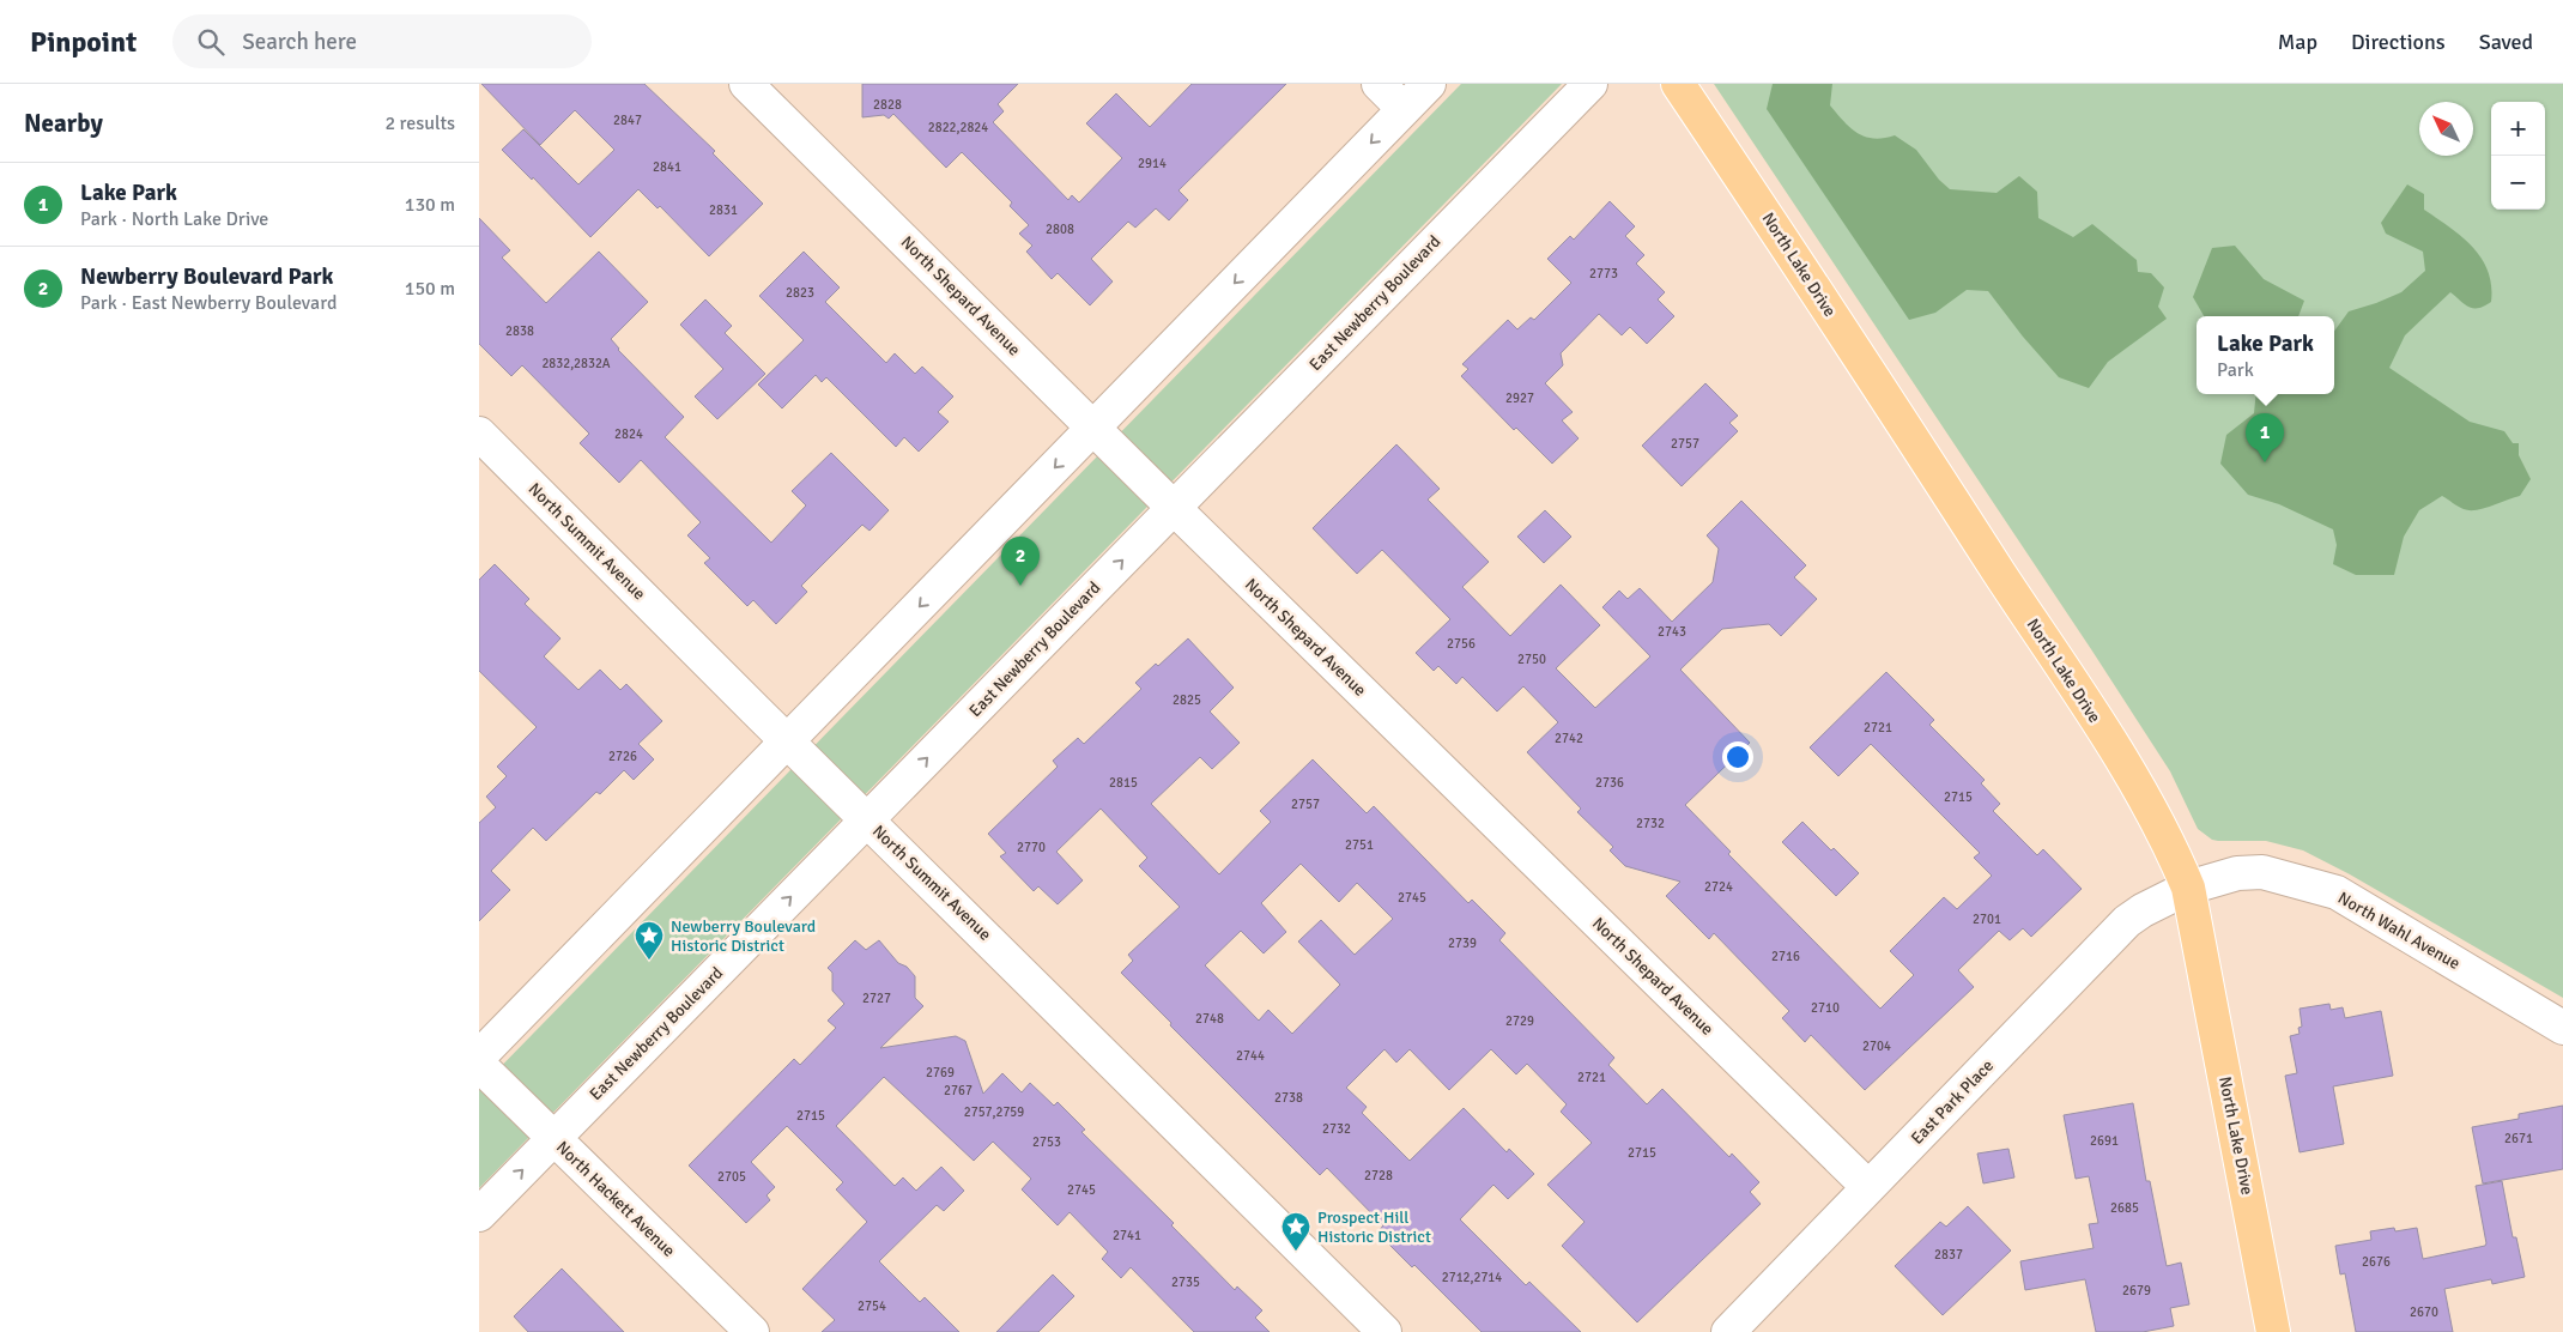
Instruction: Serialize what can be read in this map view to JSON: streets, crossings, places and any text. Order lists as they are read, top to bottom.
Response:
{
  "streets": {
    "main road": ["North Lake Drive"],
    "street": [
      "North Shepard Avenue",
      "East Newberry Boulevard",
      "North Summit Avenue",
      "North Wahl Avenue",
      "East Park Place",
      "North Hackett Avenue"
    ]
  },
  "crossings": [
    ["North Lake Drive", "North Wahl Avenue"],
    ["North Lake Drive", "East Park Place"],
    ["North Shepard Avenue", "East Newberry Boulevard"],
    ["North Shepard Avenue", "East Park Place"],
    ["East Newberry Boulevard", "North Summit Avenue"],
    ["East Newberry Boulevard", "North Hackett Avenue"],
    ["North Wahl Avenue", "East Park Place"]
  ],
  "places": {
    "place": ["Newberry Boulevard Historic District", "Prospect Hill Historic District"]
  },
  "house_numbers": [
    "2828",
    "2847",
    "2822,2824",
    "2914",
    "2841",
    "2831",
    "2808",
    "2773",
    "2823",
    "2838",
    "2832,2832A",
    "2927",
    "2824",
    "2757",
    "2743",
    "2756",
    "2750",
    "2825",
    "2721",
    "2742",
    "2726",
    "2815",
    "2736",
    "2715",
    "2757",
    "2732",
    "2751",
    "2770",
    "2724",
    "2745",
    "2701",
    "2739",
    "2716",
    "2727",
    "2710",
    "2748",
    "2729",
    "2704",
    "2744",
    "2769",
    "2721",
    "2767",
    "2738",
    "2757,2759",
    "2715",
    "2732",
    "2671",
    "2691",
    "2753",
    "2715",
    "2728",
    "2705",
    "2745",
    "2685",
    "2741",
    "2837",
    "2676",
    "2712,2714",
    "2735",
    "2679",
    "2754",
    "2670"
  ],
  "north": "top left",
  "page": {
    "header": "Pinpoint",
    "search": "Search here",
    "nav": ["Map", "Directions", "Saved"],
    "heading": ["Nearby", "2 results"],
    "map_buttons": ["+", "−"],
    "list": [
      {
        "mark": "1",
        "name": "Lake Park",
        "note": "Park · North Lake Drive",
        "value": "130 m"
      },
      {
        "mark": "2",
        "name": "Newberry Boulevard Park",
        "note": "Park · East Newberry Boulevard",
        "value": "150 m"
      }
    ],
    "popup": ["Lake Park", "Park"],
    "pins": ["1", "2"]
  }
}
